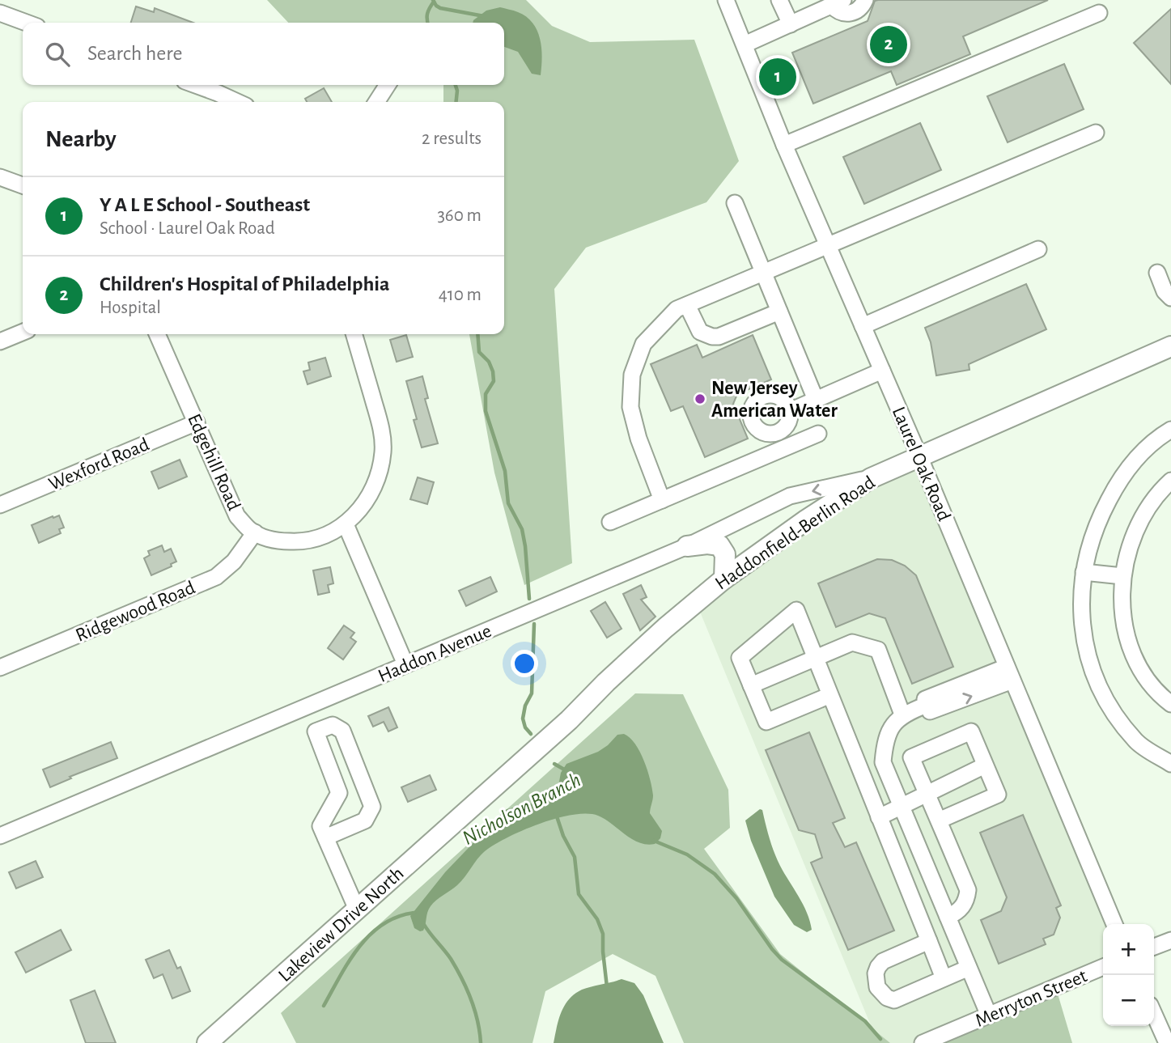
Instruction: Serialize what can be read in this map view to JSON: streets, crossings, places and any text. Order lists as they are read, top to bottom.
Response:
{
  "streets": {
    "main road": ["Haddonfield-Berlin Road", "Lakeview Drive North"],
    "street": [
      "Edgehill Road",
      "Wexford Road",
      "Laurel Oak Road",
      "Ridgewood Road",
      "Haddon Avenue",
      "Merryton Street"
    ]
  },
  "crossings": [
    ["Edgehill Road", "Wexford Road"],
    ["Edgehill Road", "Ridgewood Road"],
    ["Laurel Oak Road", "Haddonfield-Berlin Road"],
    ["Haddonfield-Berlin Road", "Haddon Avenue"],
    ["Haddonfield-Berlin Road", "Lakeview Drive North"]
  ],
  "water": ["Nicholson Branch"],
  "places": ["New Jersey American Water"],
  "page": {
    "pins": ["2", "1"],
    "search": "Search here",
    "heading": ["Nearby", "2 results"],
    "list": [
      {
        "mark": "1",
        "name": "Y A L E School - Southeast",
        "note": "School · Laurel Oak Road",
        "value": "360 m"
      },
      {
        "mark": "2",
        "name": "Children's Hospital of Philadelphia",
        "note": "Hospital",
        "value": "410 m"
      }
    ],
    "map_buttons": ["+", "−"]
  }
}
